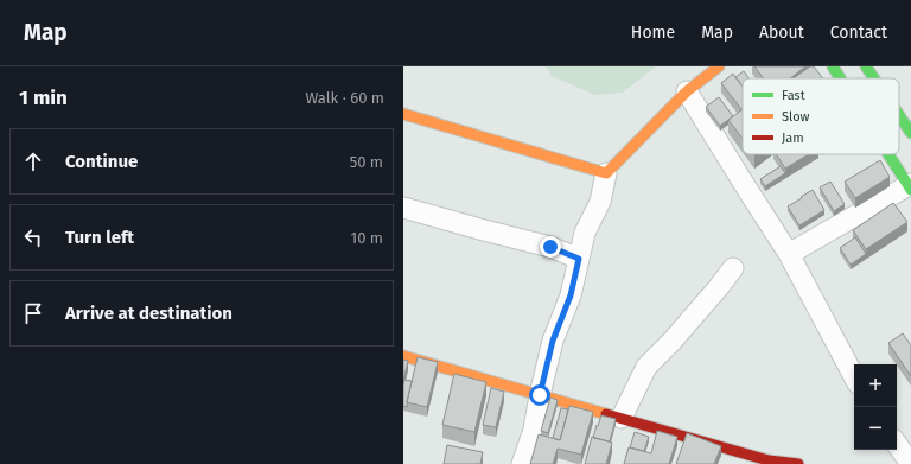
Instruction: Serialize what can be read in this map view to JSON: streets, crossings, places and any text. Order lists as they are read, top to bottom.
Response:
{
  "legend": ["Fast", "Slow", "Jam"],
  "page": {
    "header": "Map",
    "nav": [
      "Home",
      "Map",
      "About",
      "Contact"
    ],
    "heading": ["1 min", "Walk · 60 m"],
    "list": [
      ["Continue", "50 m"],
      ["Turn left", "10 m"],
      "Arrive at destination"
    ],
    "map_buttons": ["+", "−"]
  }
}
